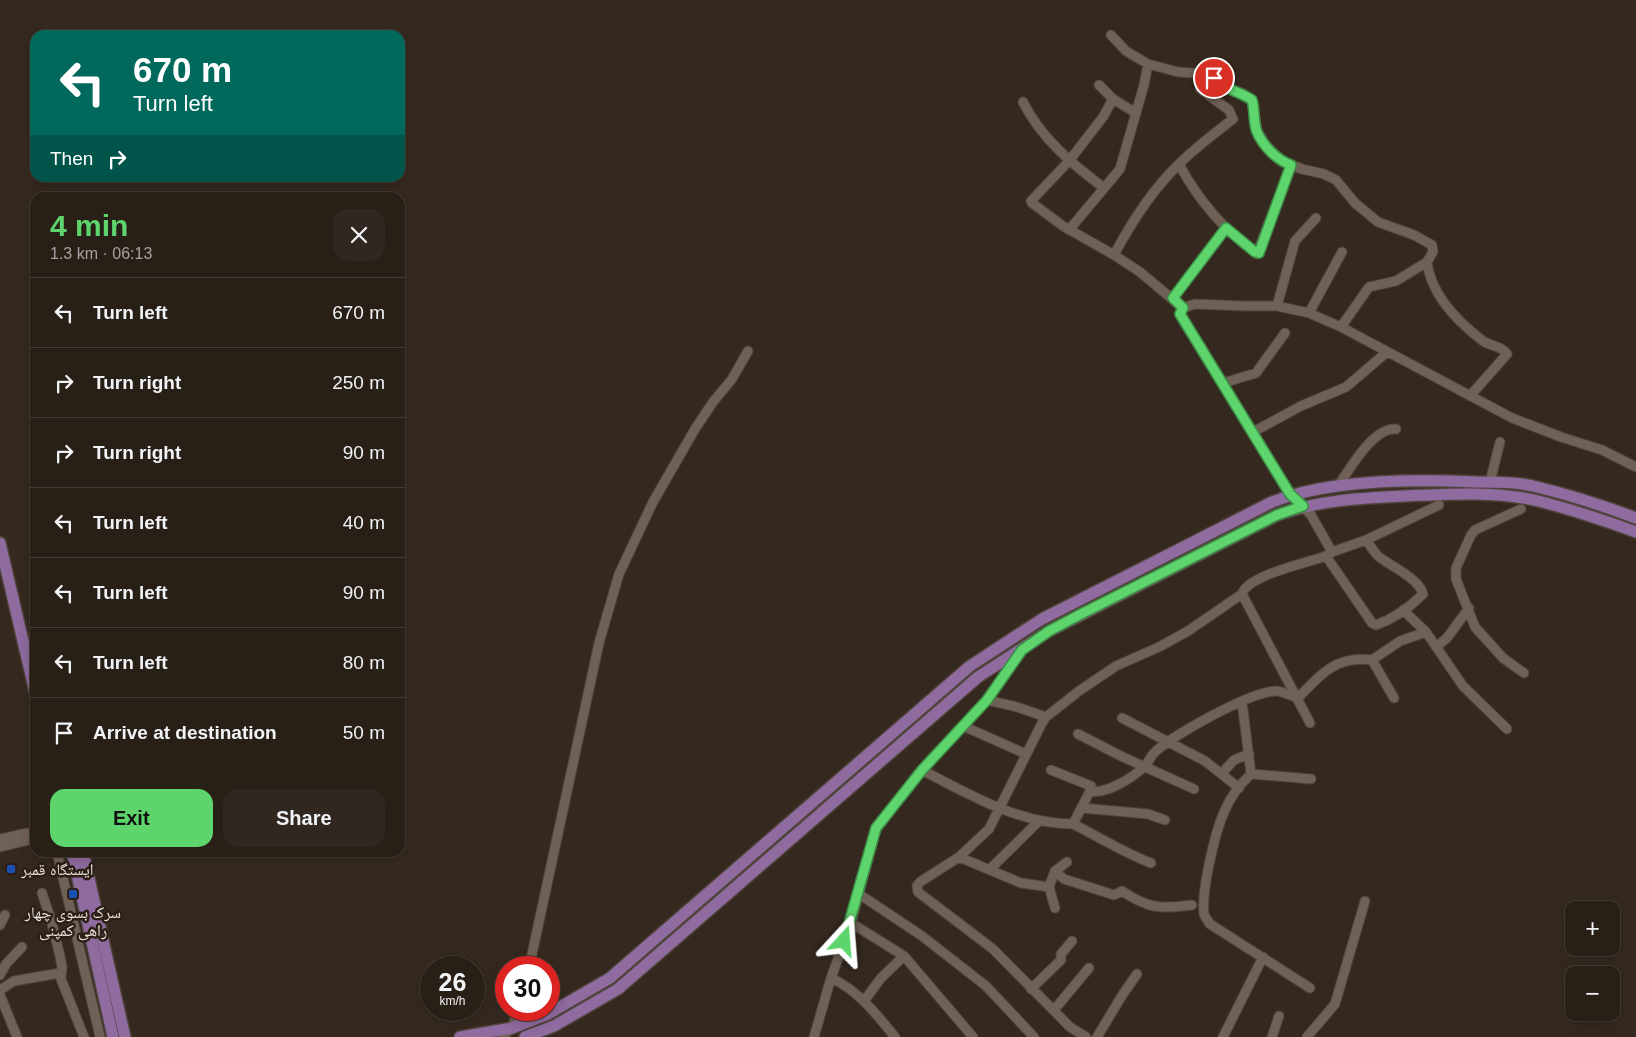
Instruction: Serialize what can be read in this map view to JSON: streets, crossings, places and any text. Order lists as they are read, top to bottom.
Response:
{
  "places": {
    "transit": ["ایستگاه قمبر", "سرک بسوی چهار راهی کمپنی"]
  },
  "page": {
    "turn": ["670 m", "Turn left"],
    "then": "Then",
    "heading": ["4 min", "1.3 km · 06:13"],
    "list": [
      {
        "name": "Turn left",
        "value": "670 m"
      },
      {
        "name": "Turn right",
        "value": "250 m"
      },
      {
        "name": "Turn right",
        "value": "90 m"
      },
      {
        "name": "Turn left",
        "value": "40 m"
      },
      {
        "name": "Turn left",
        "value": "90 m"
      },
      {
        "name": "Turn left",
        "value": "80 m"
      },
      {
        "name": "Arrive at destination",
        "value": "50 m"
      }
    ],
    "buttons": ["Exit", "Share"],
    "map_buttons": ["+", "−"],
    "speed": "26 km/h",
    "limit": "30"
  }
}
